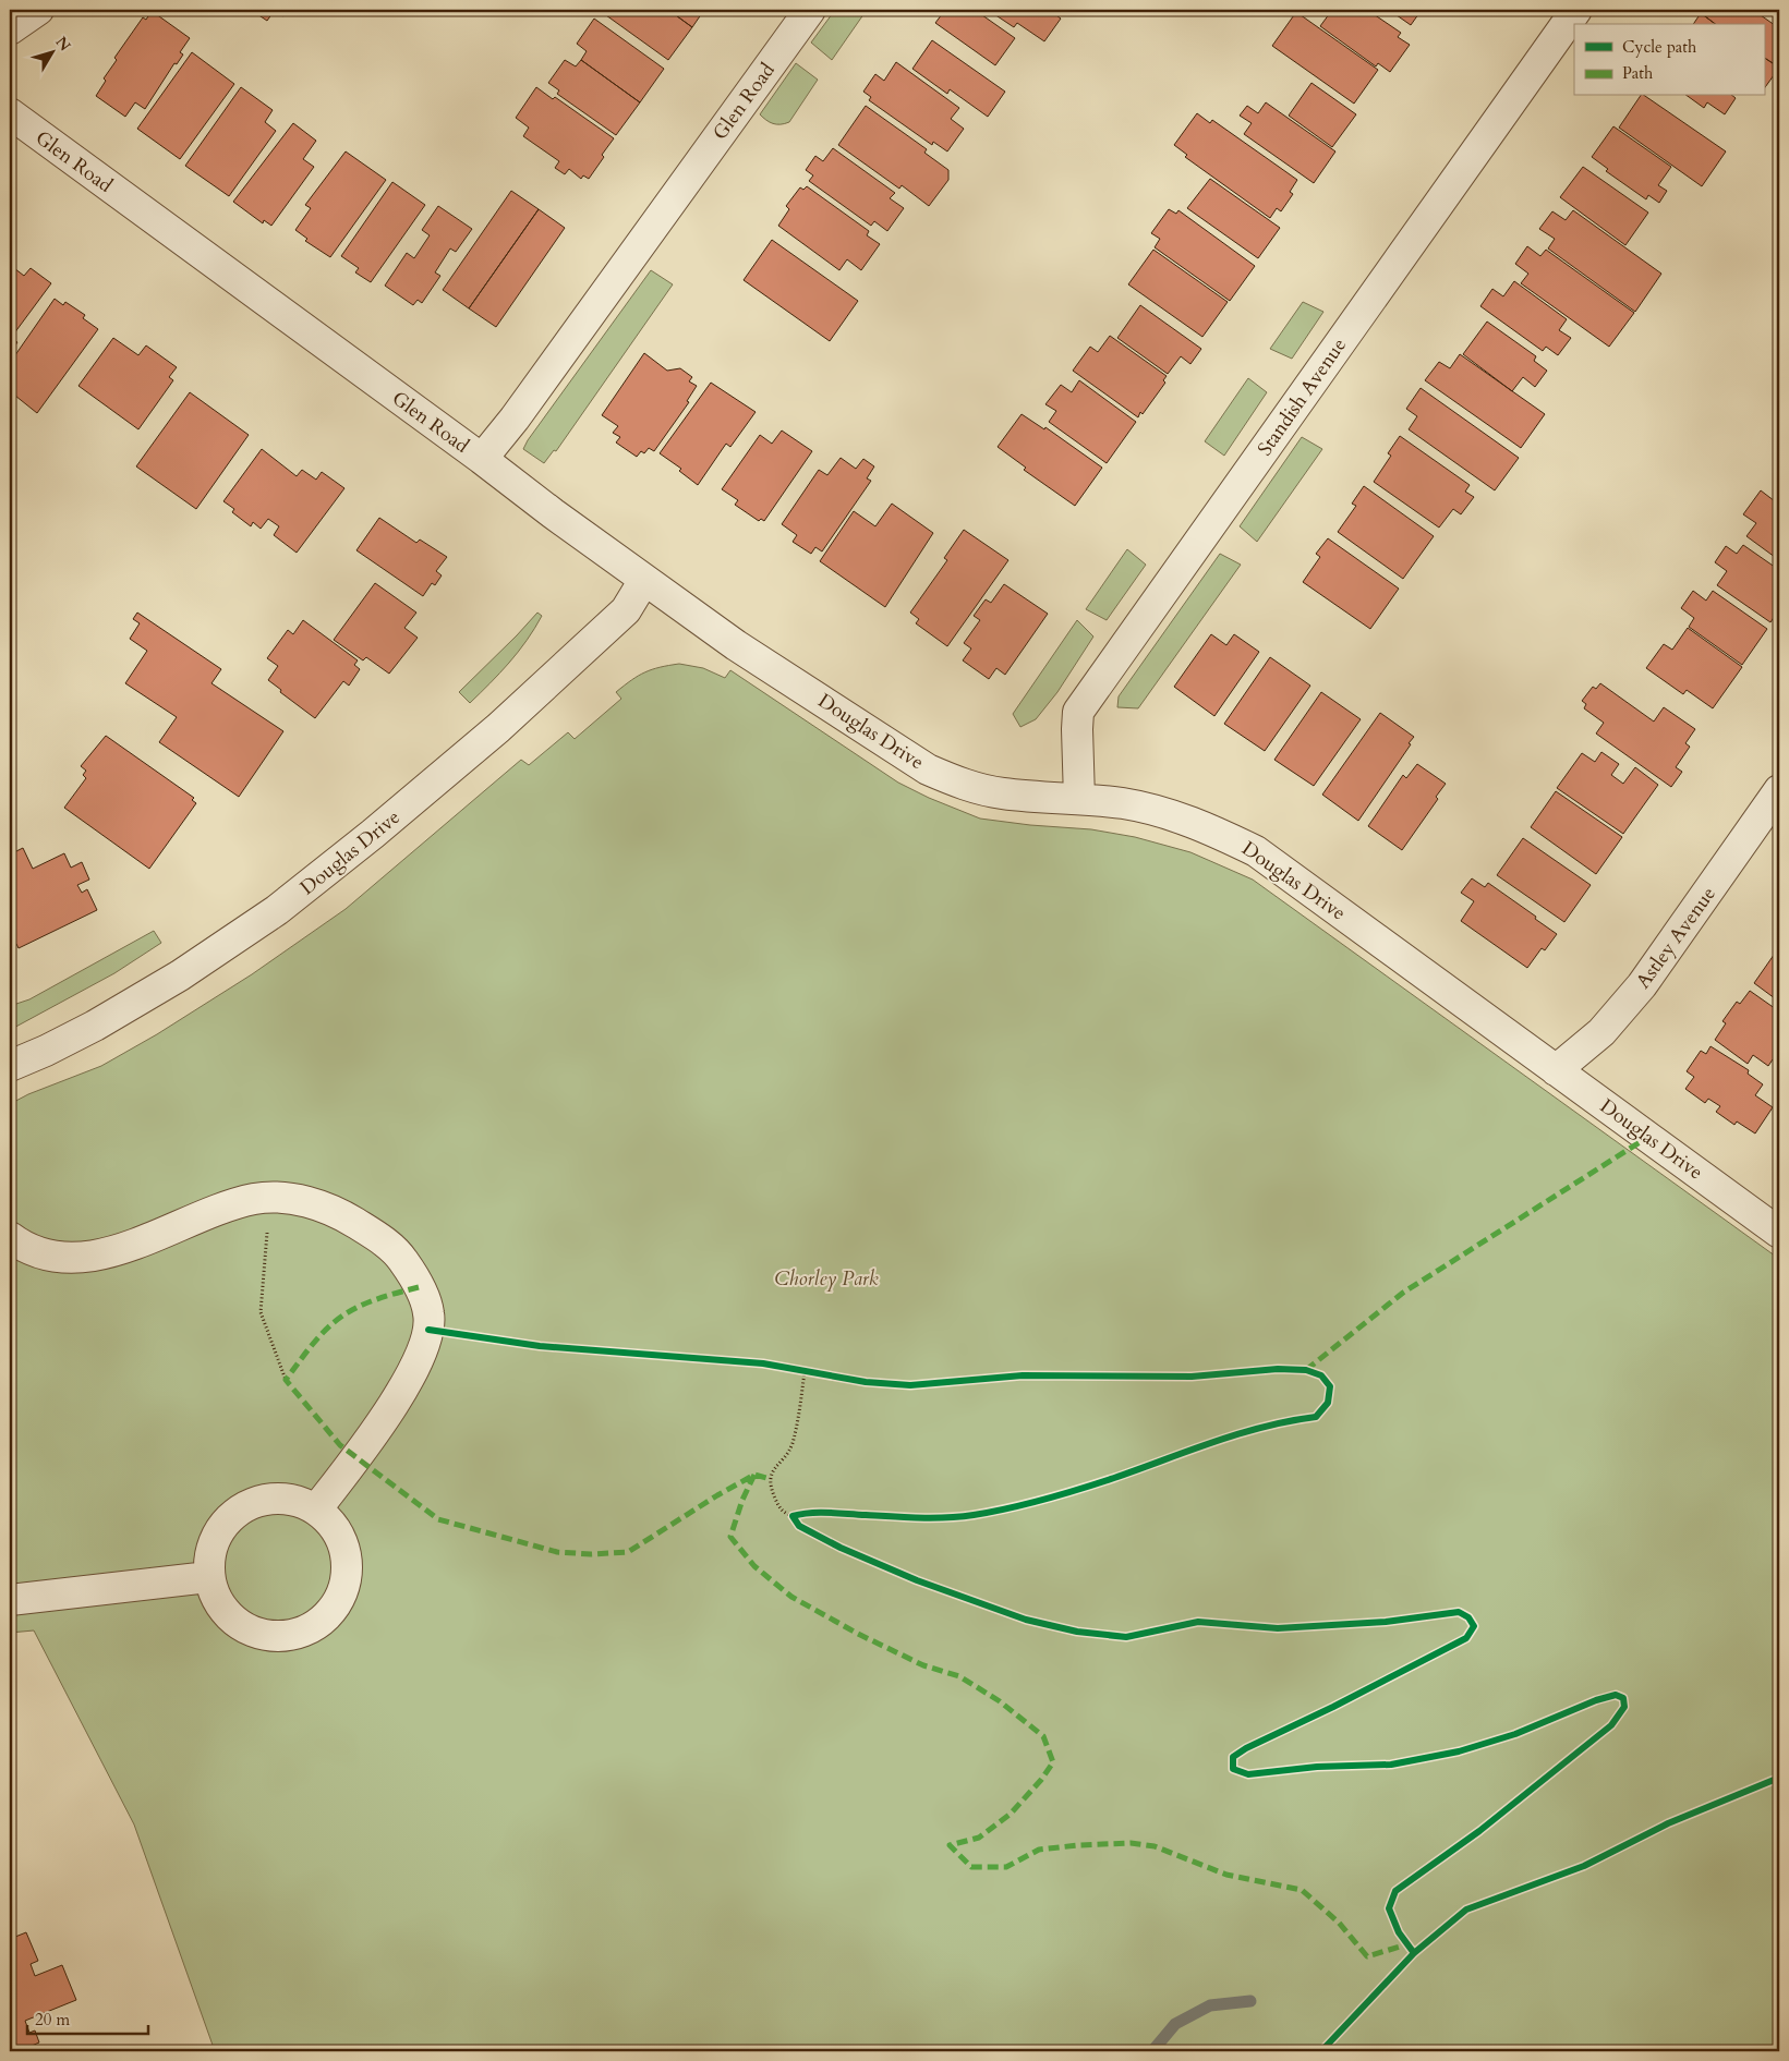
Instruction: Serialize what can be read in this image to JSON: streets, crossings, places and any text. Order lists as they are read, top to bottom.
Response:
{
  "streets": {
    "street": [
      "Glen Road",
      "Standish Avenue",
      "Douglas Drive",
      "Astley Avenue"
    ]
  },
  "crossings": [
    ["Glen Road", "Douglas Drive"],
    ["Standish Avenue", "Douglas Drive"],
    ["Douglas Drive", "Astley Avenue"]
  ],
  "parks": ["Chorley Park"],
  "legend": ["Cycle path", "Path"],
  "scale_bar": "20 m",
  "north": "top right"
}
